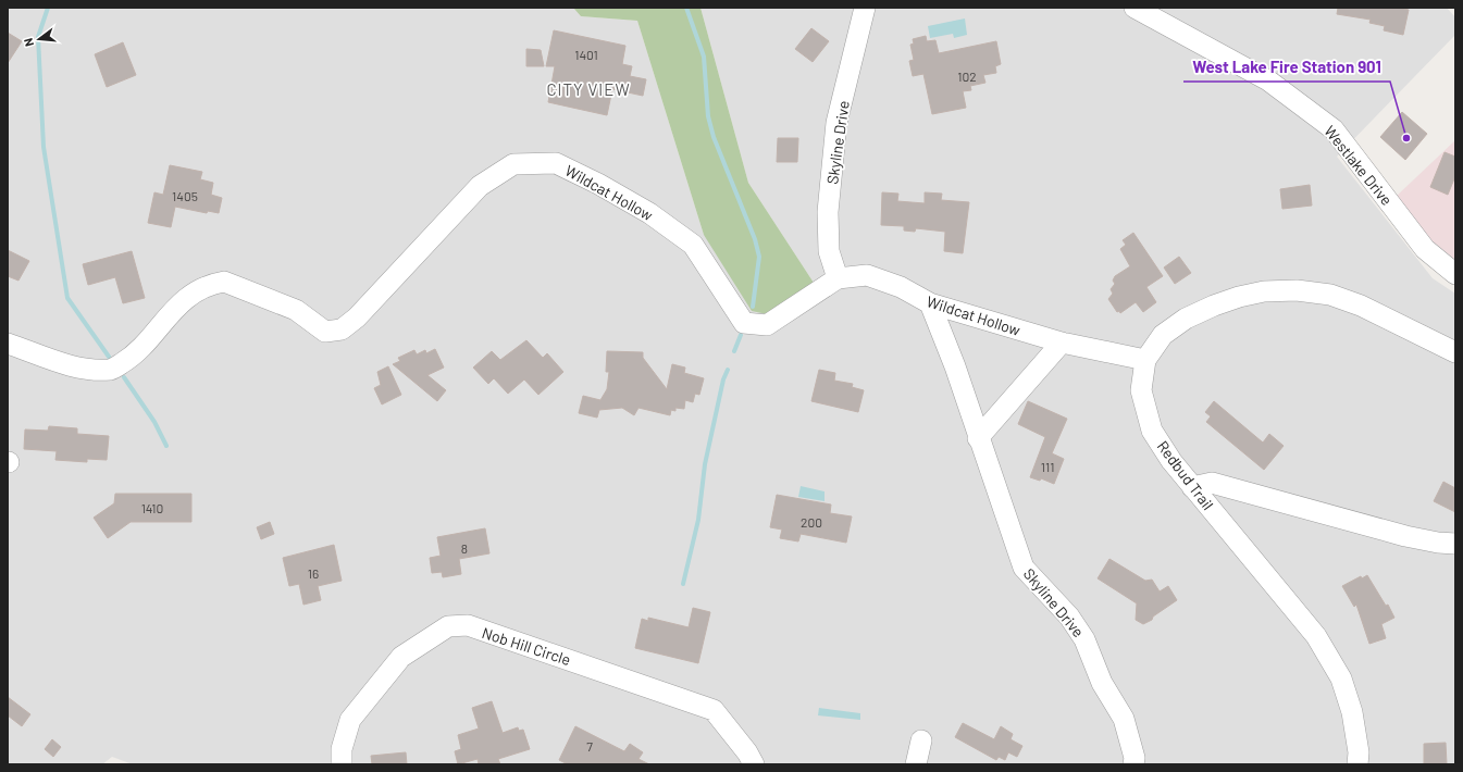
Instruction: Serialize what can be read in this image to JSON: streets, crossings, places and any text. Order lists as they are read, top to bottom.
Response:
{
  "streets": {
    "street": [
      "Skyline Drive",
      "Westlake Drive",
      "Wildcat Hollow",
      "Redbud Trail",
      "Nob Hill Circle"
    ]
  },
  "crossings": [
    ["Skyline Drive", "Wildcat Hollow"],
    ["Wildcat Hollow", "Redbud Trail"]
  ],
  "districts": ["CITY VIEW"],
  "places": ["West Lake Fire Station 901"],
  "house_numbers": [
    "1401",
    "102",
    "1405",
    "111",
    "1410",
    "200",
    "8",
    "16",
    "7"
  ],
  "north": "left"
}
